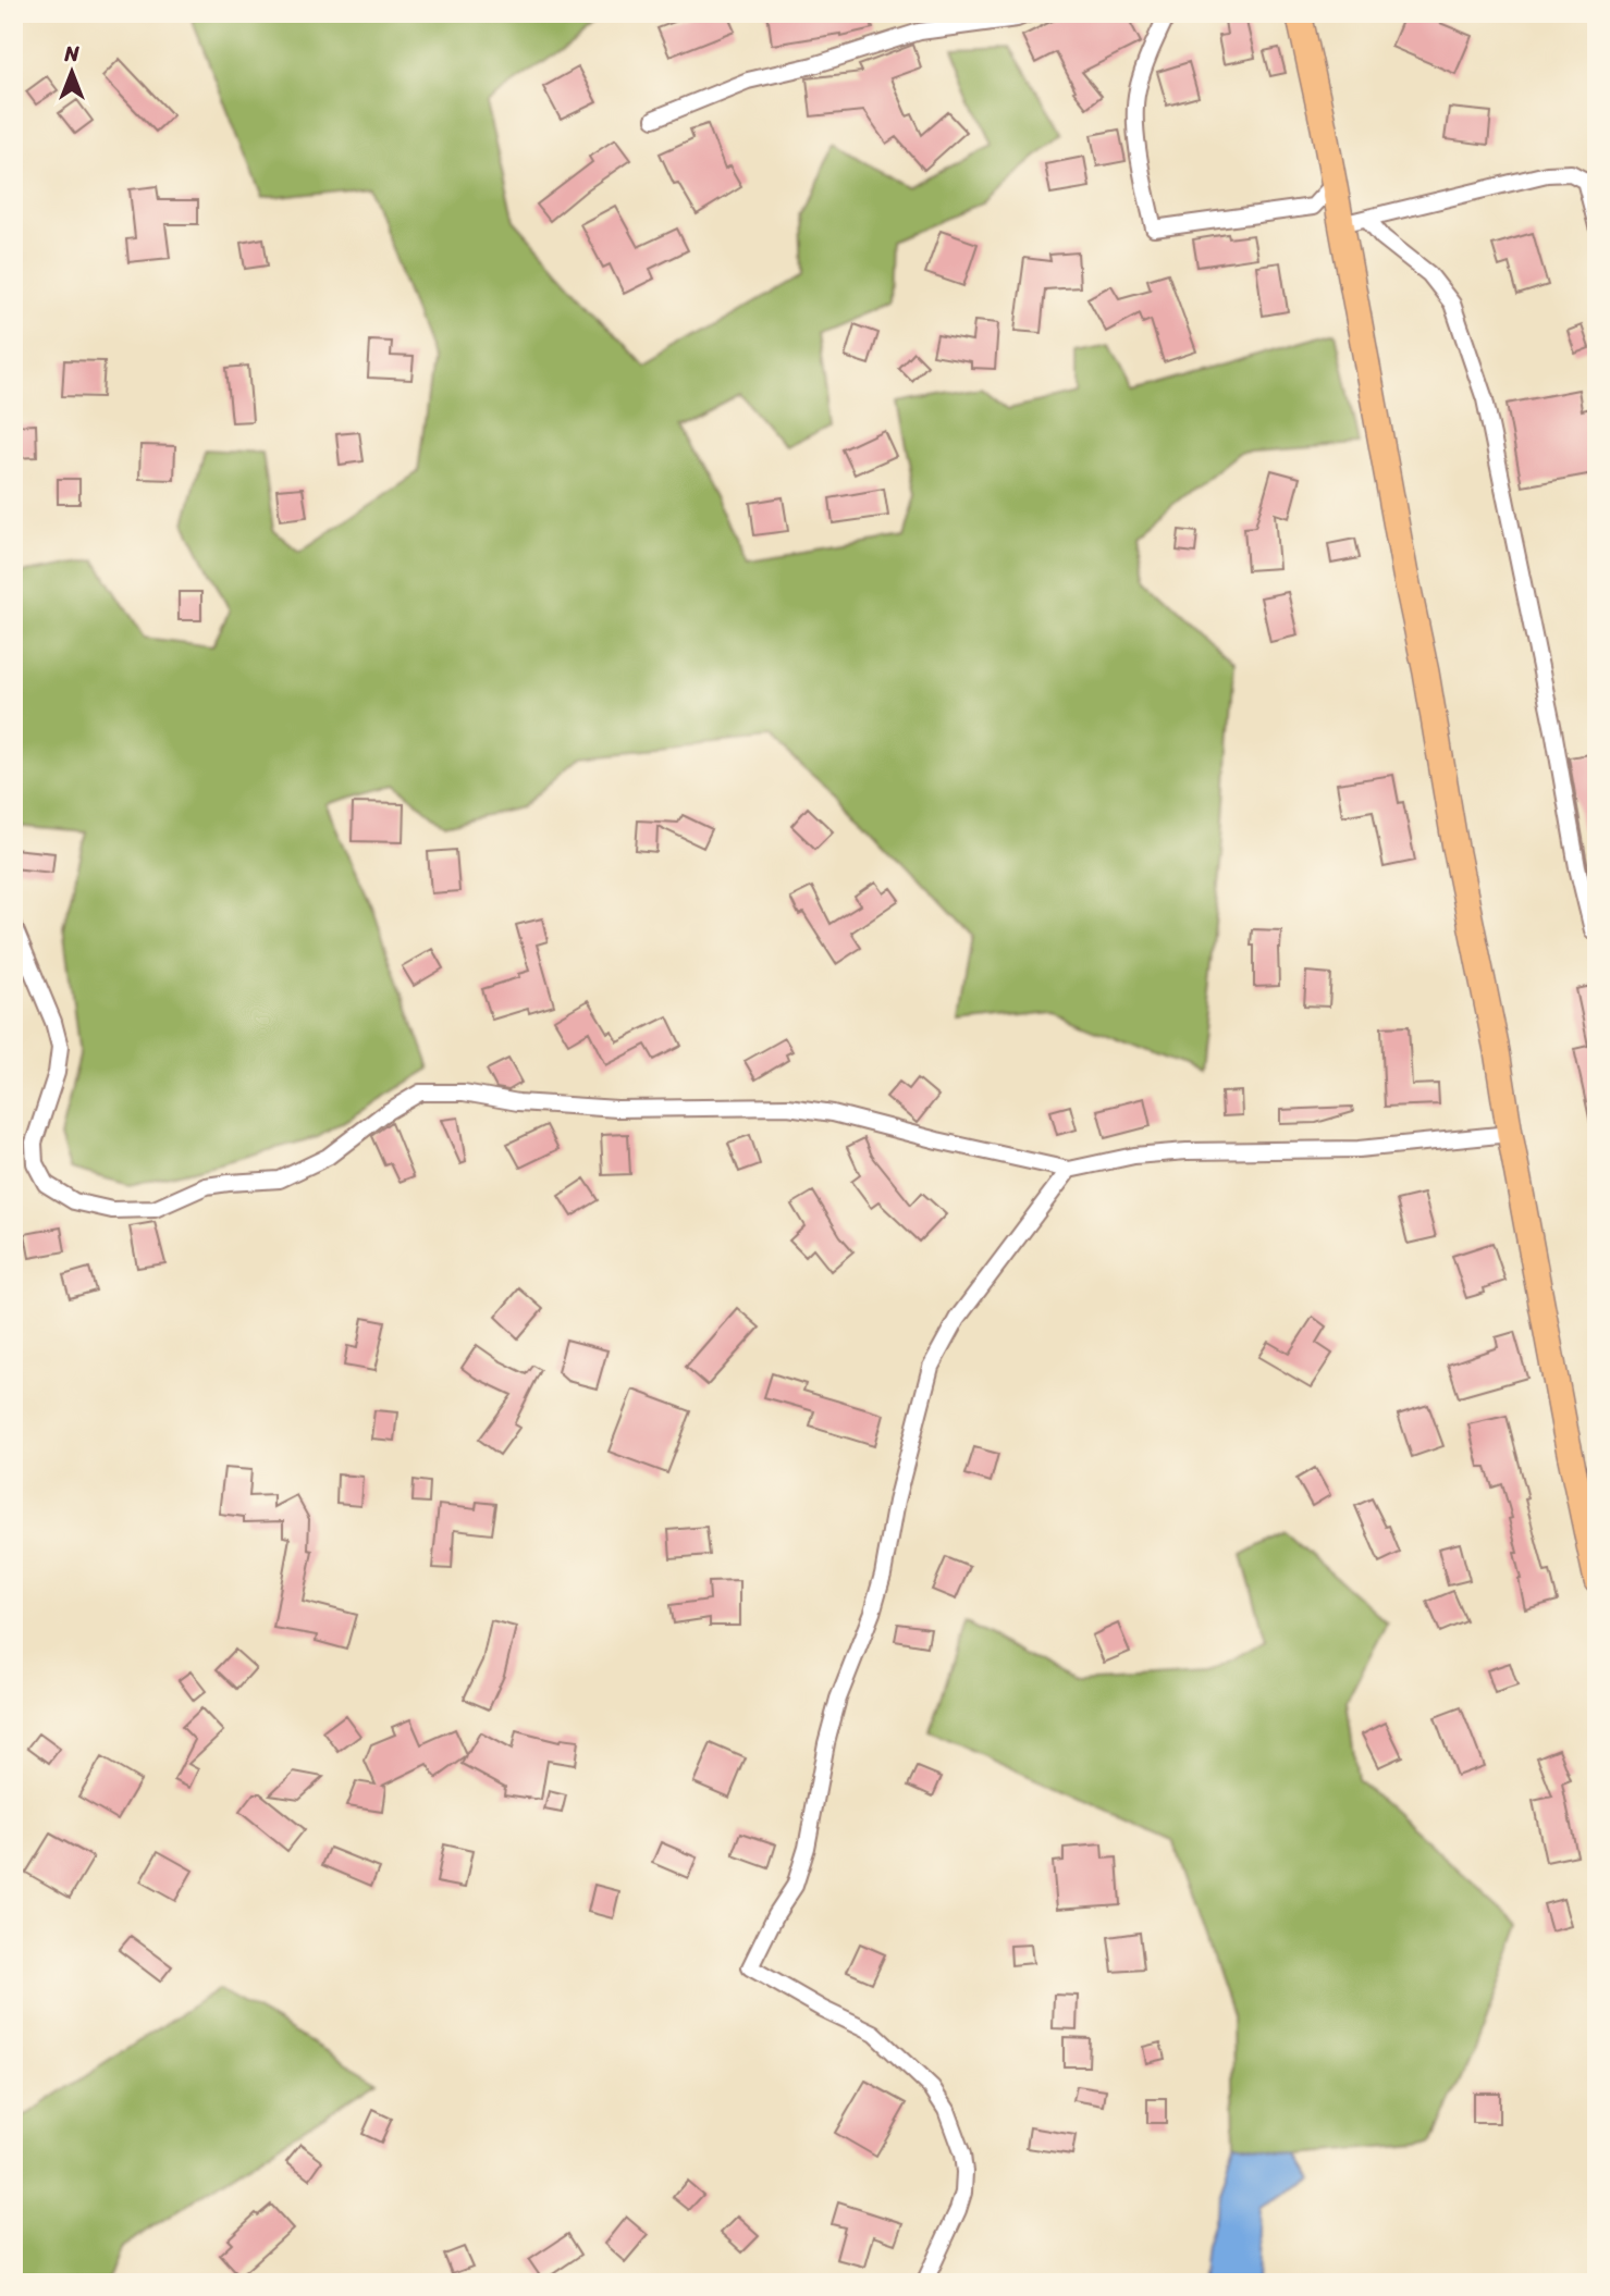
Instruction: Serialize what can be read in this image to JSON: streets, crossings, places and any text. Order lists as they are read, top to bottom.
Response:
{
  "north": "top"
}
